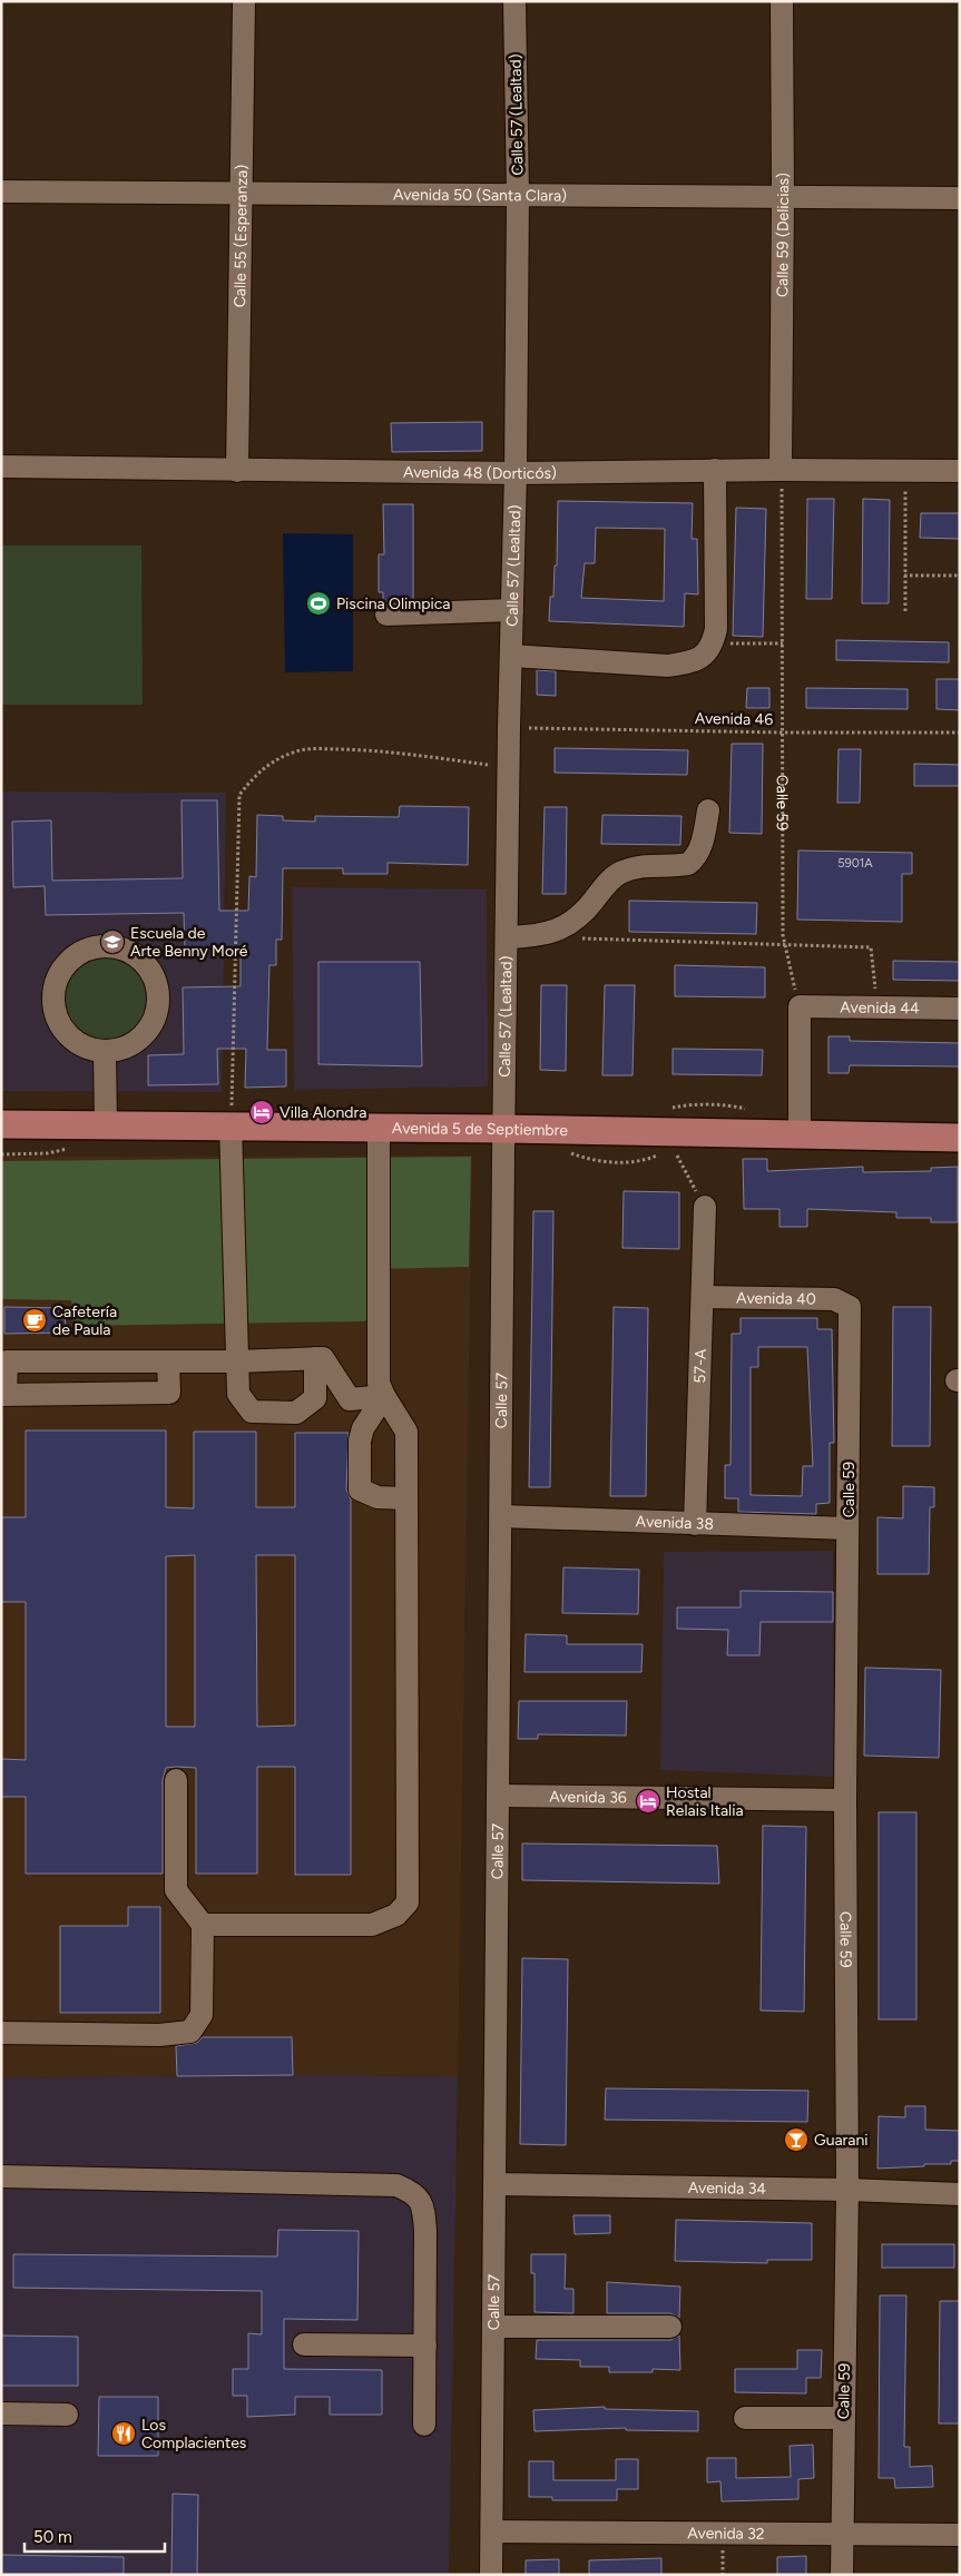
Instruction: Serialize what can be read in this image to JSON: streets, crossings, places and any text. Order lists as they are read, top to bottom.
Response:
{
  "streets": {
    "main road": ["Avenida 5 de Septiembre"],
    "street": [
      "Calle 57 (Lealtad)",
      "Avenida 50 (Santa Clara)",
      "Calle 59 (Delicias)",
      "Calle 55 (Esperanza)",
      "Avenida 48 (Dorticós)",
      "Calle 59",
      "Avenida 44",
      "Avenida 40",
      "57-A",
      "Calle 57",
      "Avenida 38",
      "Avenida 36",
      "Avenida 34",
      "Avenida 32"
    ],
    "path": ["Avenida 46"]
  },
  "crossings": [
    ["Calle 57 (Lealtad)", "Avenida 50 (Santa Clara)"],
    ["Calle 57 (Lealtad)", "Avenida 48 (Dorticós)"],
    ["Calle 57 (Lealtad)", "Avenida 46"],
    ["Calle 57 (Lealtad)", "Avenida 5 de Septiembre"],
    ["Calle 57 (Lealtad)", "Calle 57"],
    ["Avenida 50 (Santa Clara)", "Calle 59 (Delicias)"],
    ["Avenida 50 (Santa Clara)", "Calle 55 (Esperanza)"],
    ["Calle 59 (Delicias)", "Avenida 48 (Dorticós)"],
    ["Calle 59 (Delicias)", "Calle 59"],
    ["Calle 55 (Esperanza)", "Avenida 48 (Dorticós)"],
    ["Avenida 48 (Dorticós)", "Calle 59"],
    ["Avenida 46", "Calle 59"],
    ["Calle 59", "Avenida 44"],
    ["Calle 59", "Avenida 40"],
    ["Calle 59", "Avenida 38"],
    ["Calle 59", "Avenida 36"],
    ["Calle 59", "Avenida 34"],
    ["Calle 59", "Avenida 32"],
    ["Avenida 5 de Septiembre", "Calle 57"],
    ["Avenida 40", "57-A"],
    ["57-A", "Avenida 38"],
    ["Calle 57", "Avenida 38"],
    ["Calle 57", "Avenida 36"],
    ["Calle 57", "Avenida 34"],
    ["Calle 57", "Avenida 32"]
  ],
  "places": {
    "sports": ["Piscina Olimpica"],
    "school or university": ["Escuela de Arte Benny Moré"],
    "hotel": ["Villa Alondra", "Hostal Relais Italia"],
    "cafe": ["Cafetería de Paula"],
    "bar": ["Guarani"],
    "restaurant": ["Los Complacientes"]
  },
  "house_numbers": ["5901A"],
  "scale_bar": "50 m"
}
